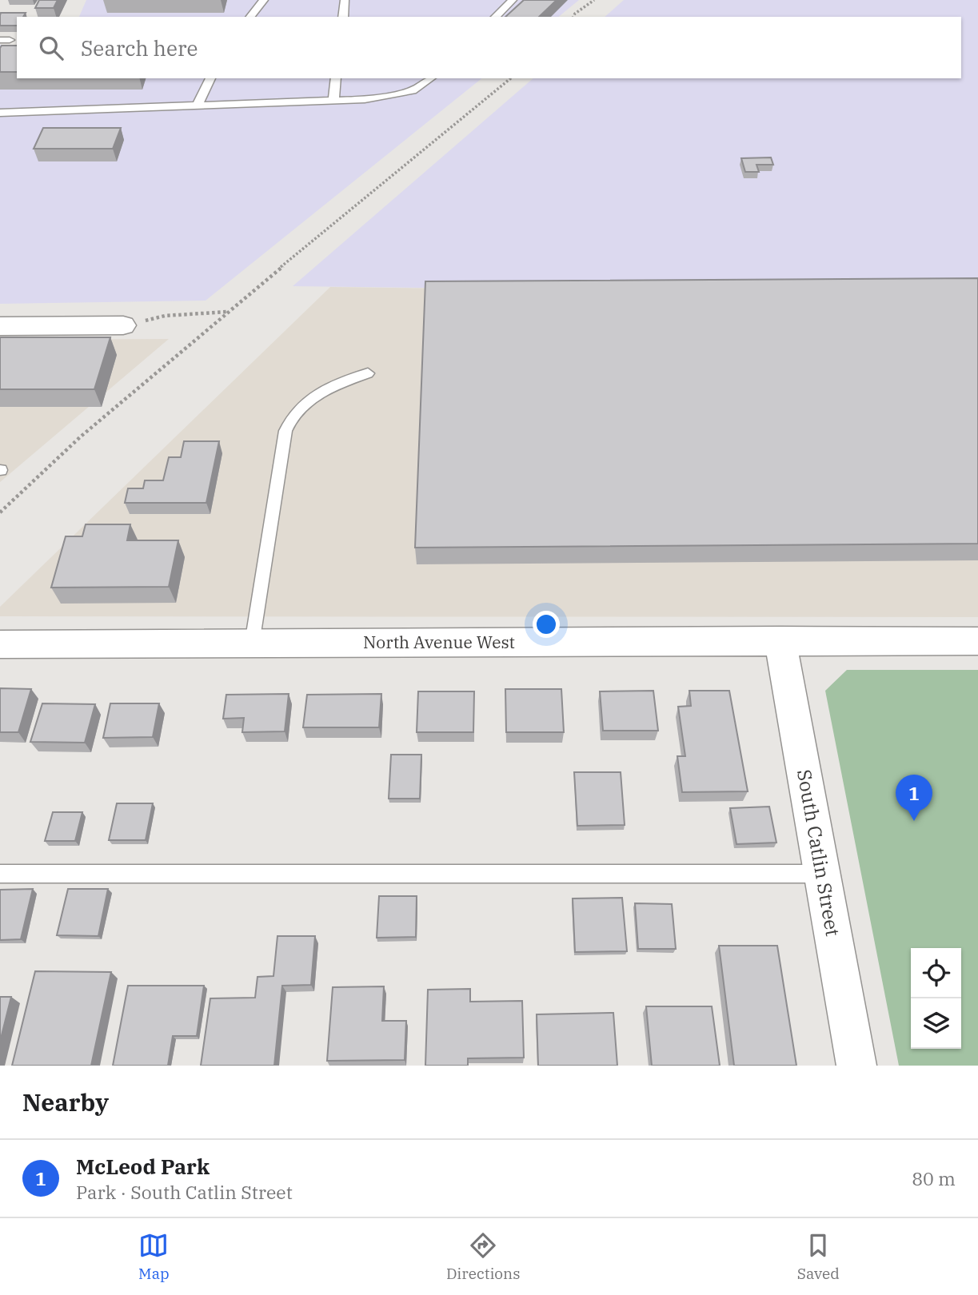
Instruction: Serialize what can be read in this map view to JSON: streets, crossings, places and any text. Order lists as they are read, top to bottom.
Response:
{
  "streets": {
    "street": ["North Avenue West", "South Catlin Street"]
  },
  "crossings": [
    ["North Avenue West", "South Catlin Street"]
  ],
  "page": {
    "search": "Search here",
    "pins": "1",
    "heading": "Nearby",
    "list": [
      {
        "mark": "1",
        "name": "McLeod Park",
        "note": "Park · South Catlin Street",
        "value": "80 m"
      }
    ],
    "nav": ["Map", "Directions", "Saved"]
  }
}
